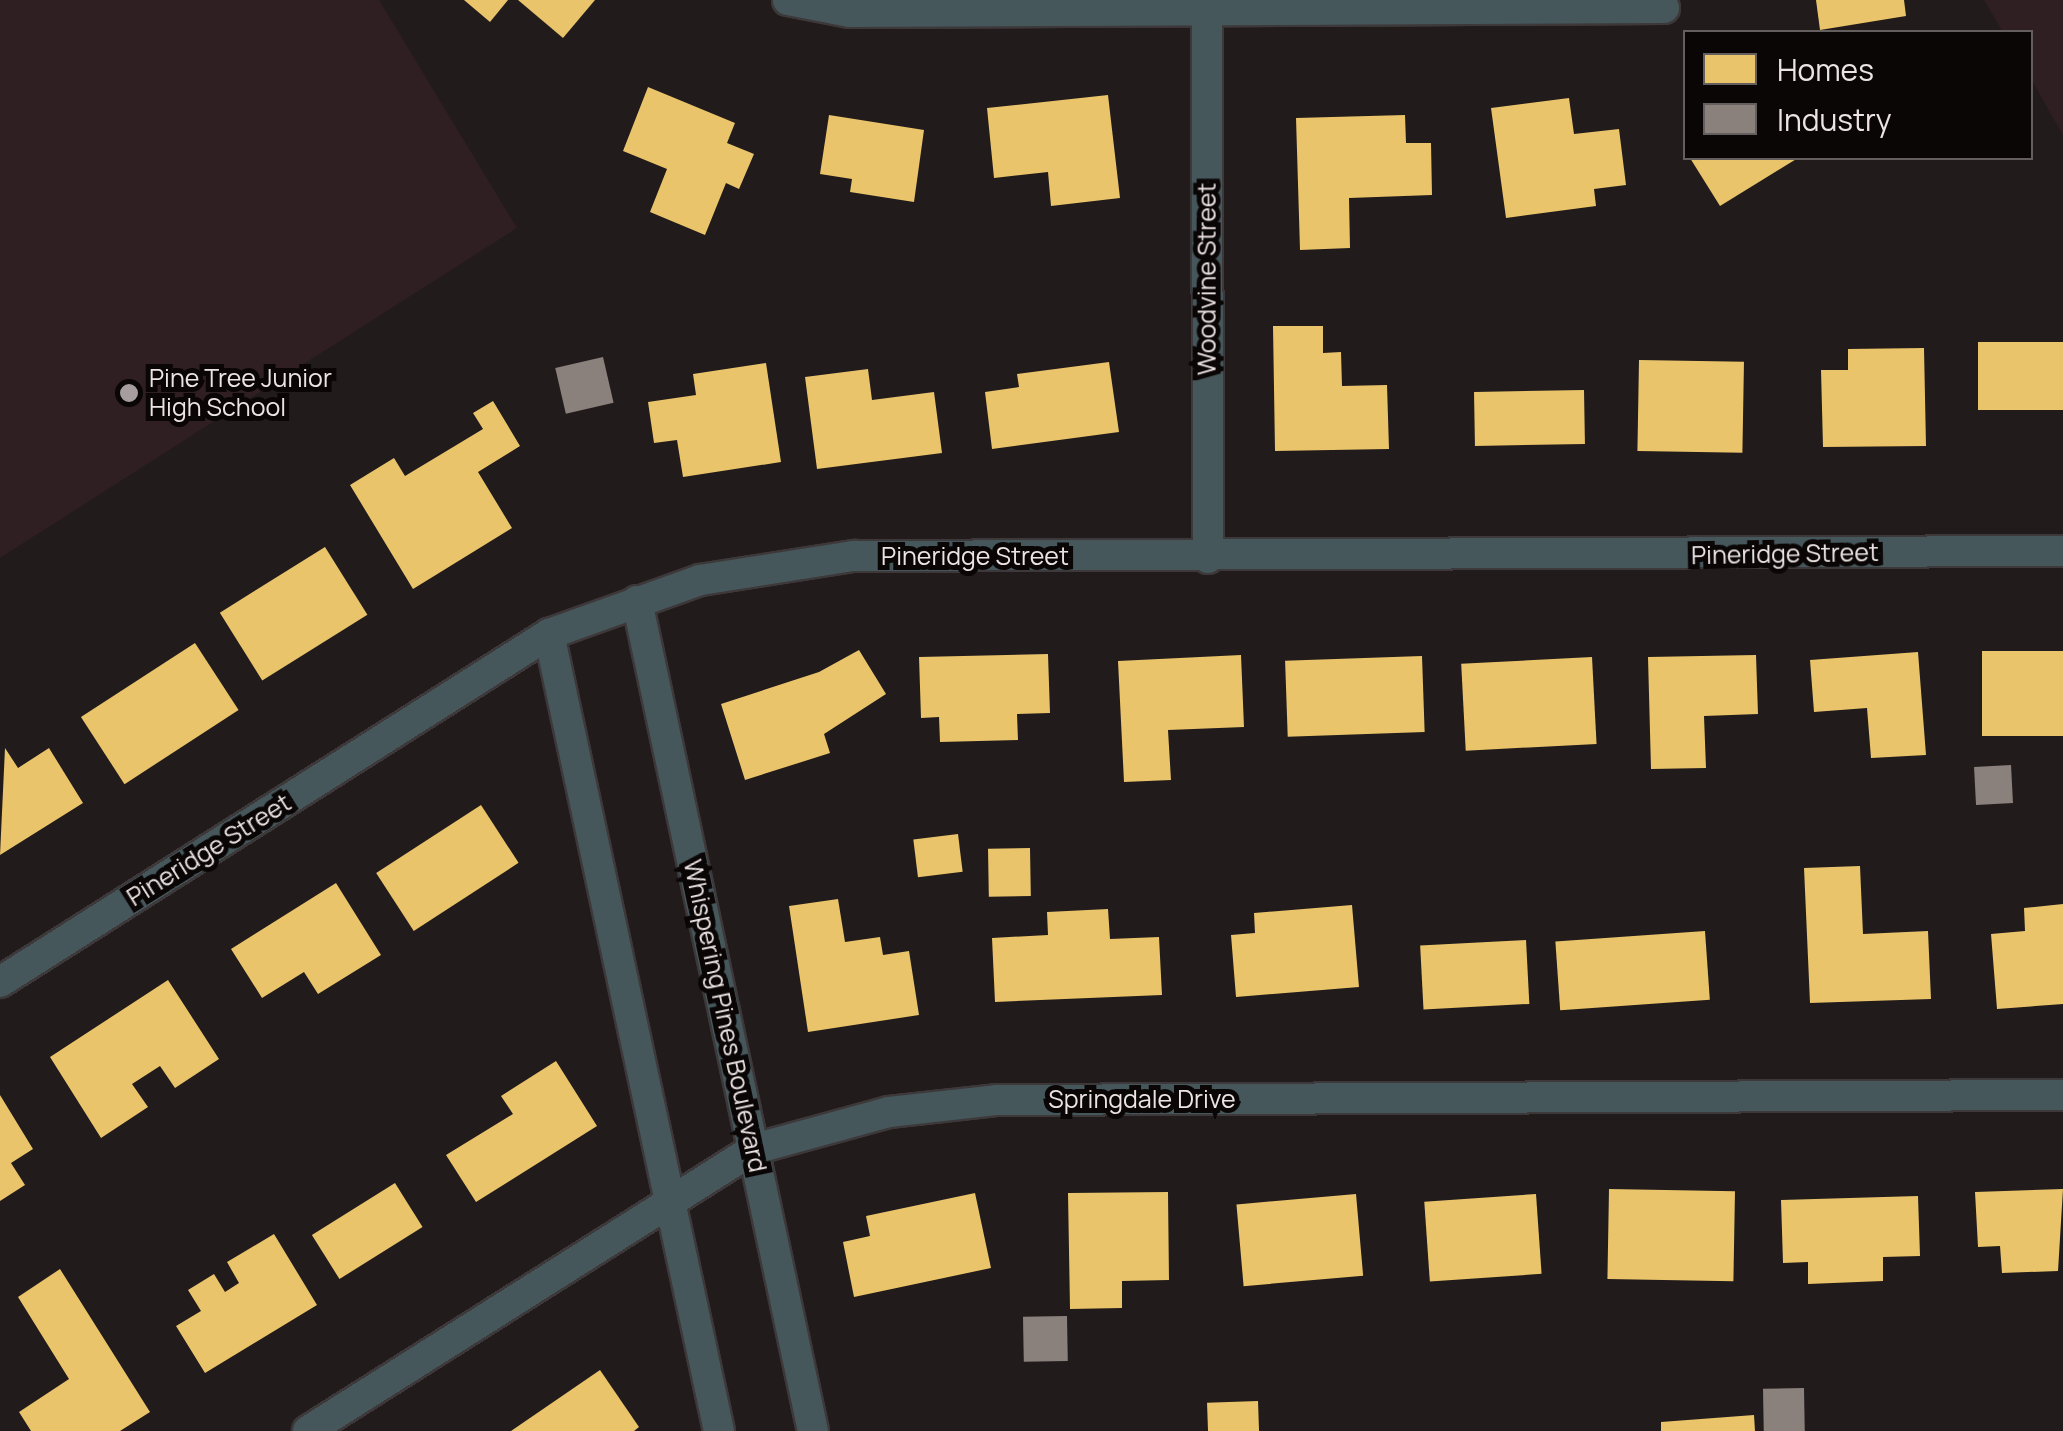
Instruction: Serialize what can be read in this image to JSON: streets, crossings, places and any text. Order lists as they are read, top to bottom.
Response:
{
  "streets": {
    "street": [
      "Woodvine Street",
      "Pineridge Street",
      "Whispering Pines Boulevard",
      "Springdale Drive"
    ]
  },
  "crossings": [
    ["Woodvine Street", "Pineridge Street"],
    ["Pineridge Street", "Whispering Pines Boulevard"],
    ["Whispering Pines Boulevard", "Springdale Drive"]
  ],
  "places": ["Pine Tree Junior High School"],
  "legend": ["Homes", "Industry"]
}
